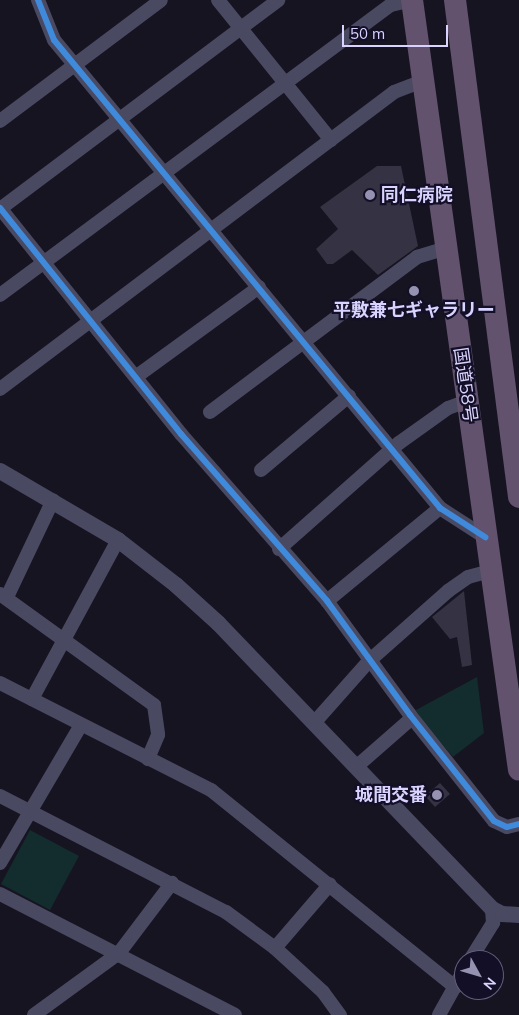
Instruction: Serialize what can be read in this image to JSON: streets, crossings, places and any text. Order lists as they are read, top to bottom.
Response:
{
  "streets": {
    "highway": ["国道58号"]
  },
  "places": ["同仁病院", "平敷兼七ギャラリー", "城間交番"],
  "scale_bar": "50 m",
  "north": "bottom right"
}
